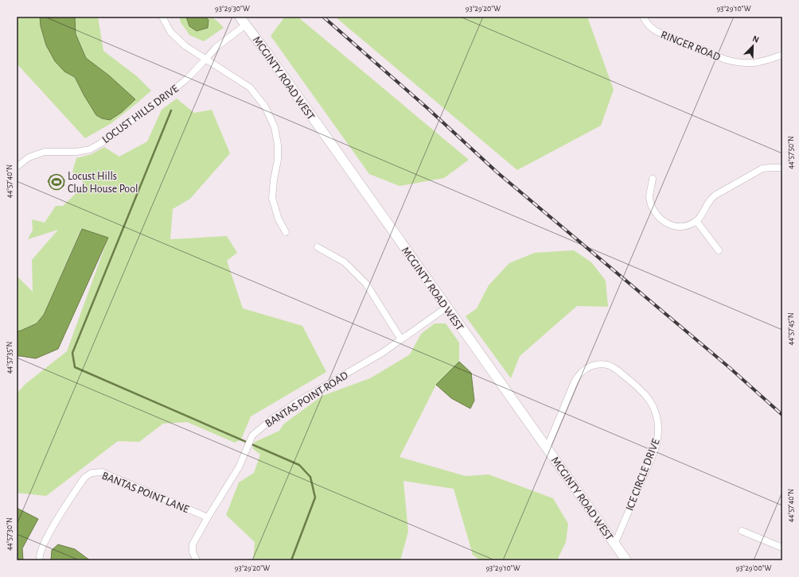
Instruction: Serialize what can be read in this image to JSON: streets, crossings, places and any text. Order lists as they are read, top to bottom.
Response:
{
  "streets": {
    "main road": ["MCGINTY ROAD WEST"],
    "street": [
      "RINGER ROAD",
      "LOCUST HILLS DRIVE",
      "BANTAS POINT ROAD",
      "ICE CIRCLE DRIVE",
      "BANTAS POINT LANE"
    ]
  },
  "crossings": [
    ["MCGINTY ROAD WEST", "LOCUST HILLS DRIVE"],
    ["MCGINTY ROAD WEST", "BANTAS POINT ROAD"],
    ["MCGINTY ROAD WEST", "ICE CIRCLE DRIVE"],
    ["BANTAS POINT ROAD", "BANTAS POINT LANE"]
  ],
  "places": {
    "sports": ["Locust Hills Club House Pool"]
  },
  "north": "top right",
  "coordinates": [
    "93°29'30\"W",
    "93°29'20\"W",
    "93°29'10\"W",
    "44°57'50\"N",
    "44°57'40\"N",
    "44°57'45\"N",
    "44°57'35\"N",
    "44°57'30\"N",
    "93°29'00\"W"
  ]
}
